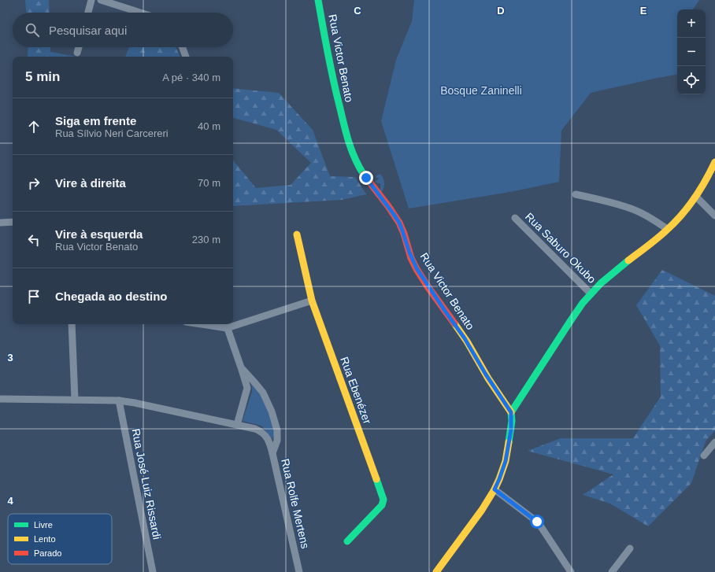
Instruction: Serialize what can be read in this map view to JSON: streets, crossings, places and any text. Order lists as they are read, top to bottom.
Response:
{
  "streets": {
    "street": [
      "Rua Victor Benato",
      "Rua Saburo Okubo",
      "Rua Ebenézer",
      "Rua José Luiz Rissardi",
      "Rua Rolfe Mertens"
    ]
  },
  "parks": ["Bosque Zaninelli"],
  "legend": ["Livre", "Lento", "Parado"],
  "page": {
    "map_buttons": ["+", "−"],
    "search": "Pesquisar aqui",
    "heading": ["5 min", "A pé · 340 m"],
    "list": [
      ["Siga em frente", "Rua Sílvio Neri Carcereri", "40 m"],
      ["Vire à direita", "70 m"],
      ["Vire à esquerda", "Rua Victor Benato", "230 m"],
      "Chegada ao destino"
    ]
  },
  "grid": {
    "columns": ["C", "D", "E"],
    "rows": ["3", "4"]
  }
}
